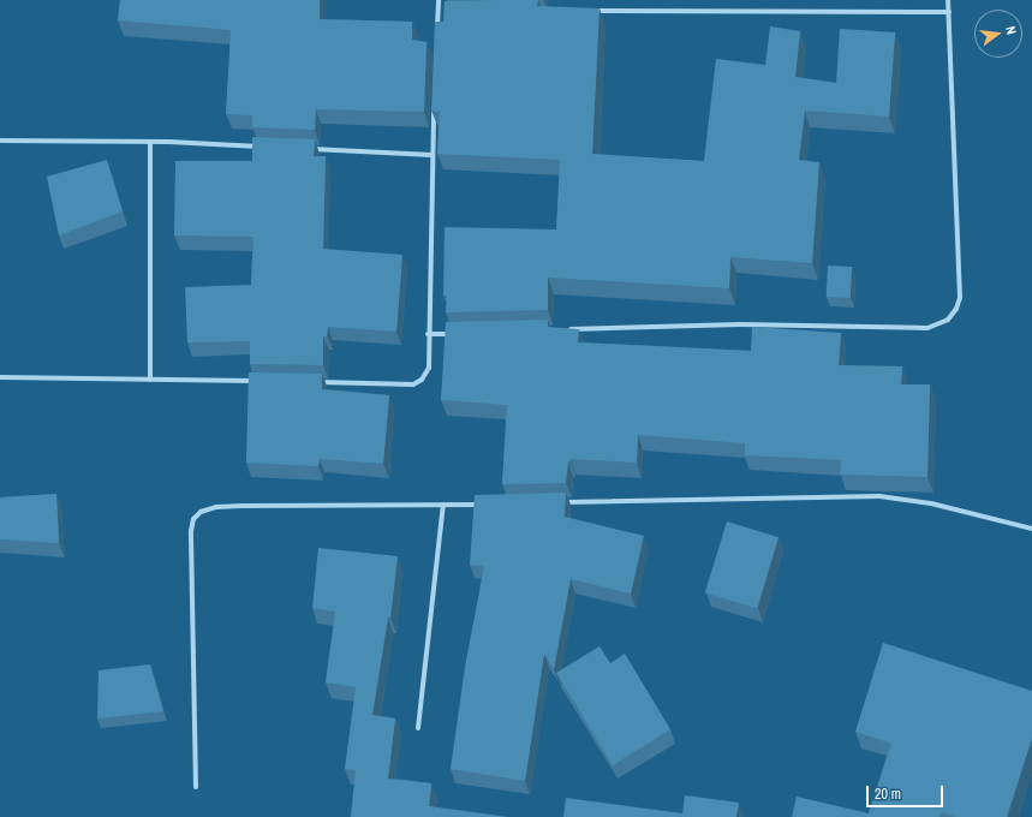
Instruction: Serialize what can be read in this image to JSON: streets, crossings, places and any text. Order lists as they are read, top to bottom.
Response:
{
  "scale_bar": "20 m",
  "north": "right"
}
